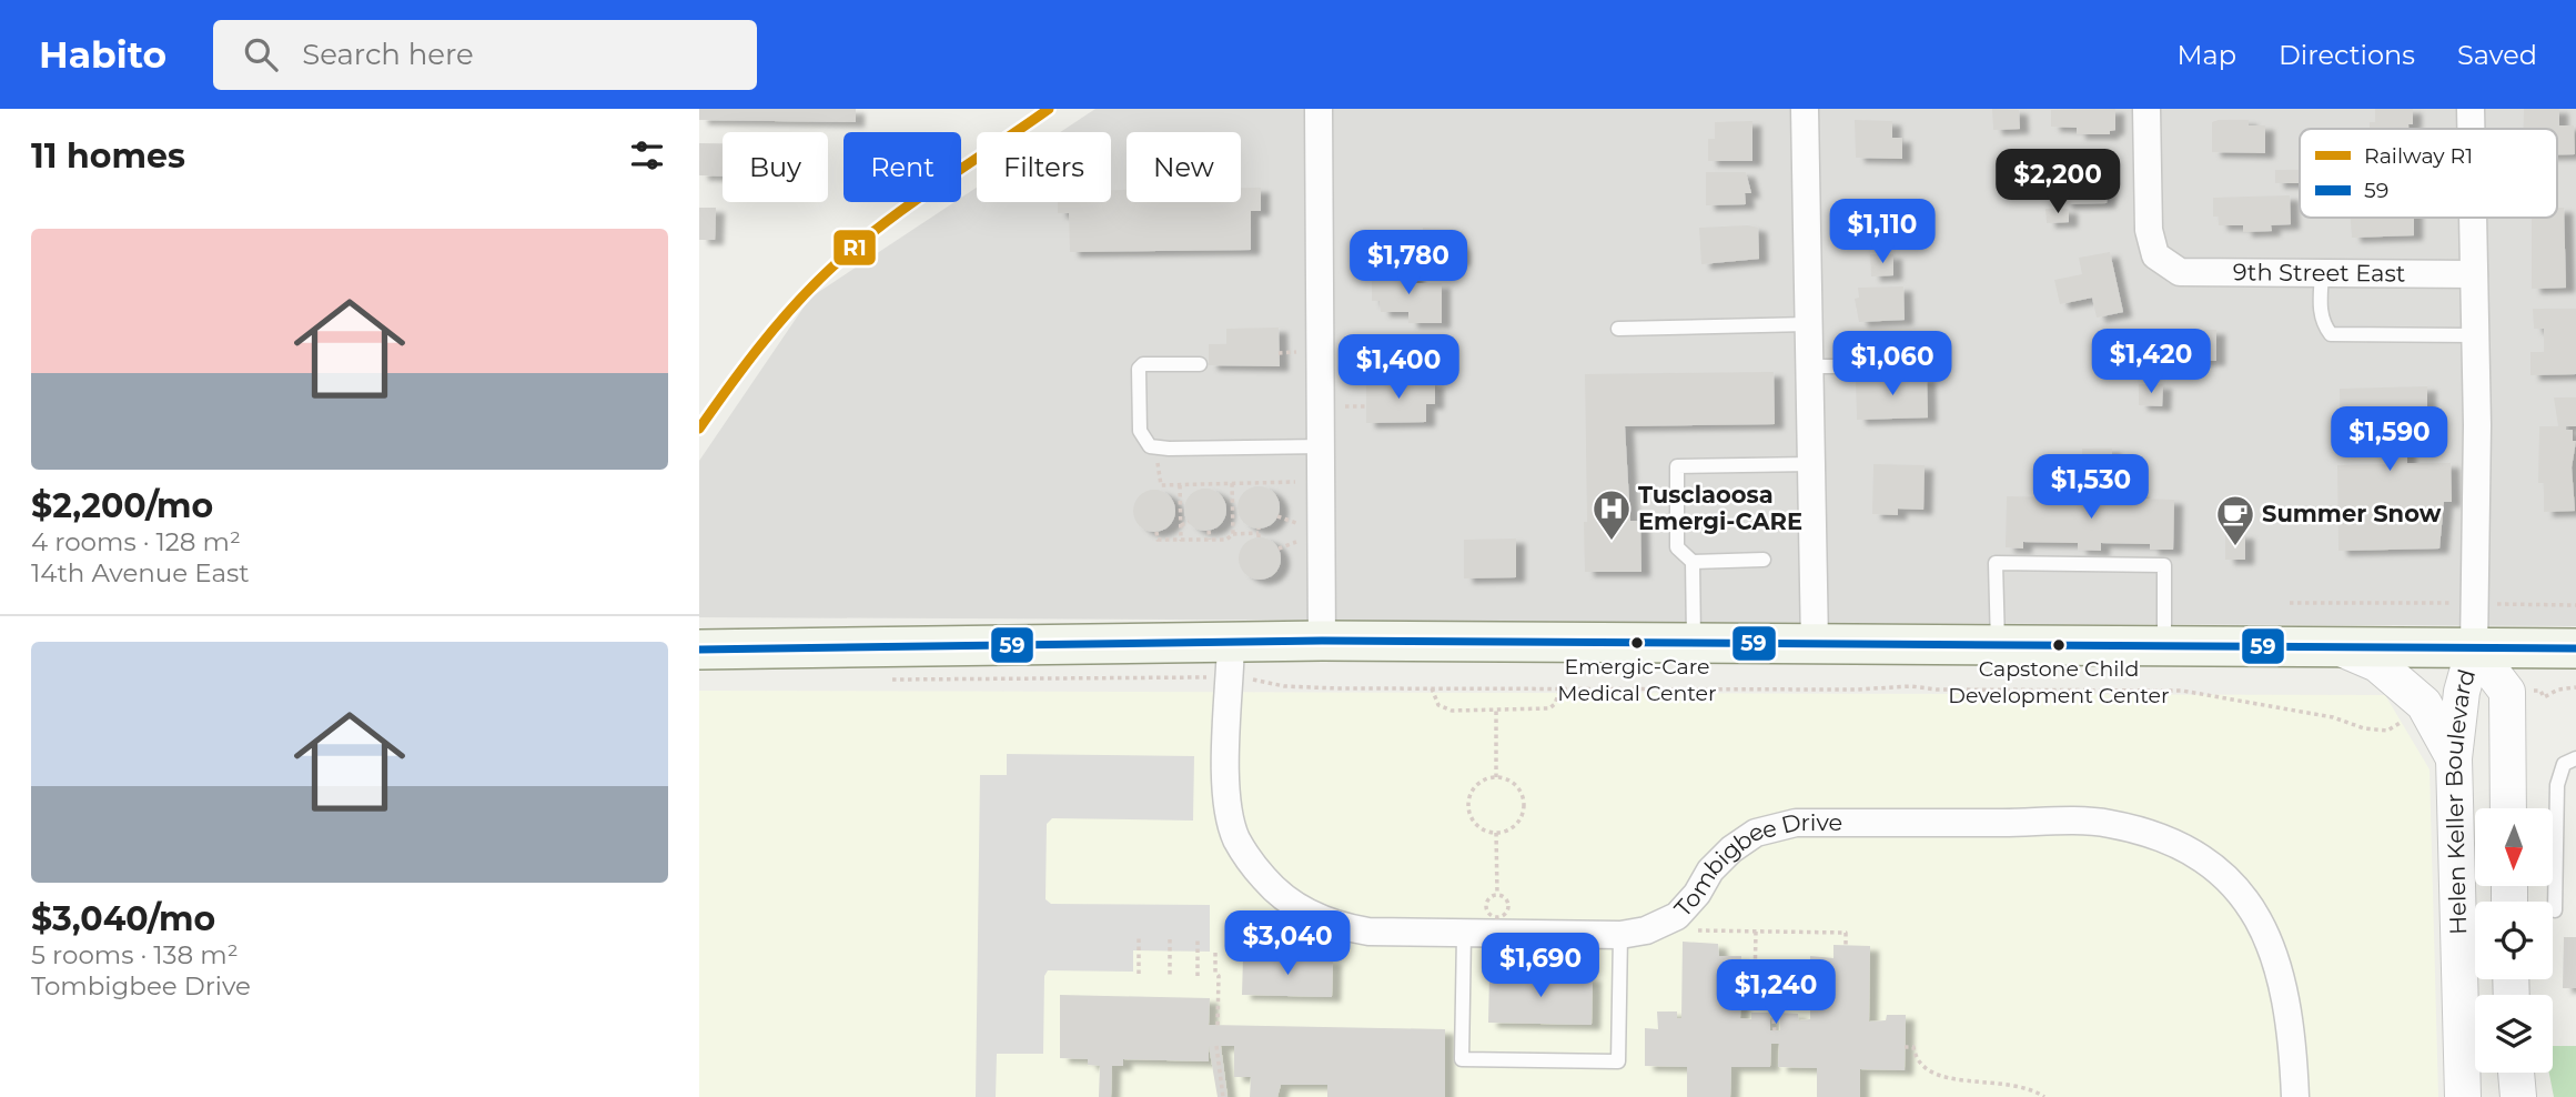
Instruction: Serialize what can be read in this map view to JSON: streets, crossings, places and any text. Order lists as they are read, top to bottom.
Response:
{
  "streets": {
    "street": ["9th Street East", "Helen Keller Boulevard", "Tombigbee Drive"]
  },
  "places": {
    "hospital": ["Tusclaoosa Emergi-CARE"],
    "cafe": ["Summer Snow"],
    "other": ["Emergic-Care Medical Center", "Capstone Child Development Center"]
  },
  "lines": ["rail line R1", "transit line 59"],
  "legend": ["Railway R1", "59"],
  "north": "bottom",
  "page": {
    "header": "Habito",
    "search": "Search here",
    "nav": ["Map", "Directions", "Saved"],
    "heading": "11 homes",
    "chip": [
      "Buy",
      "Rent",
      "Filters",
      "New"
    ],
    "price": [
      "$2,200",
      "$1,110",
      "$1,780",
      "$1,420",
      "$1,060",
      "$1,400",
      "$1,590",
      "$1,530",
      "$3,040",
      "$1,690",
      "$1,240"
    ],
    "list": [
      {
        "name": "$2,200/mo",
        "note": "4 rooms · 128 m² · 14th Avenue East"
      },
      {
        "name": "$3,040/mo",
        "note": "5 rooms · 138 m² · Tombigbee Drive"
      }
    ]
  }
}
